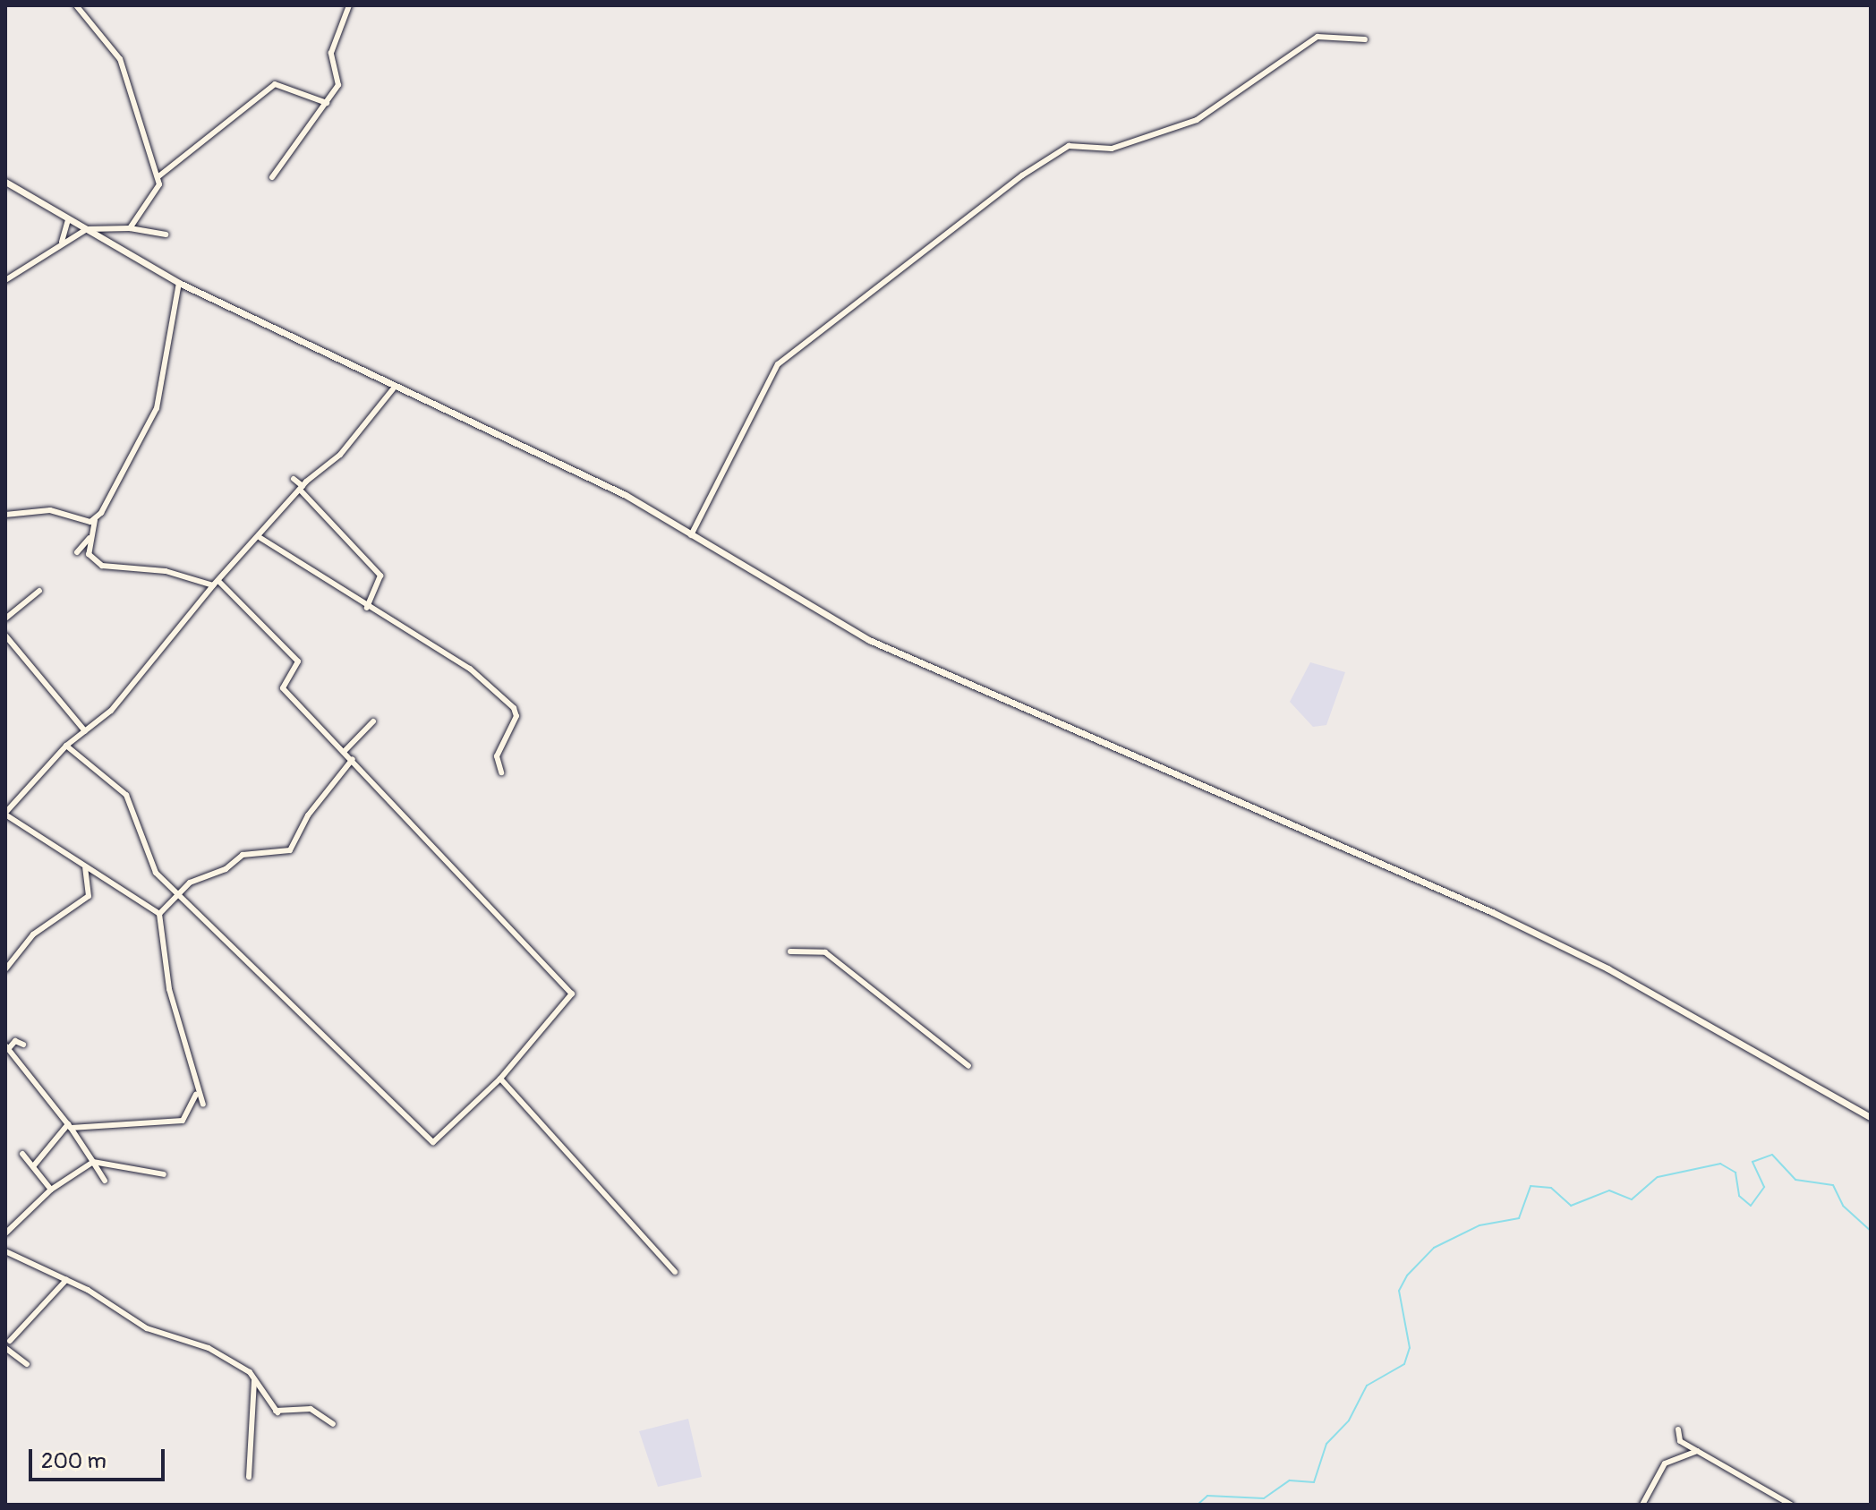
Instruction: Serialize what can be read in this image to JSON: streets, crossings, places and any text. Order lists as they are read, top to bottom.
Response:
{
  "scale_bar": "200 m"
}
